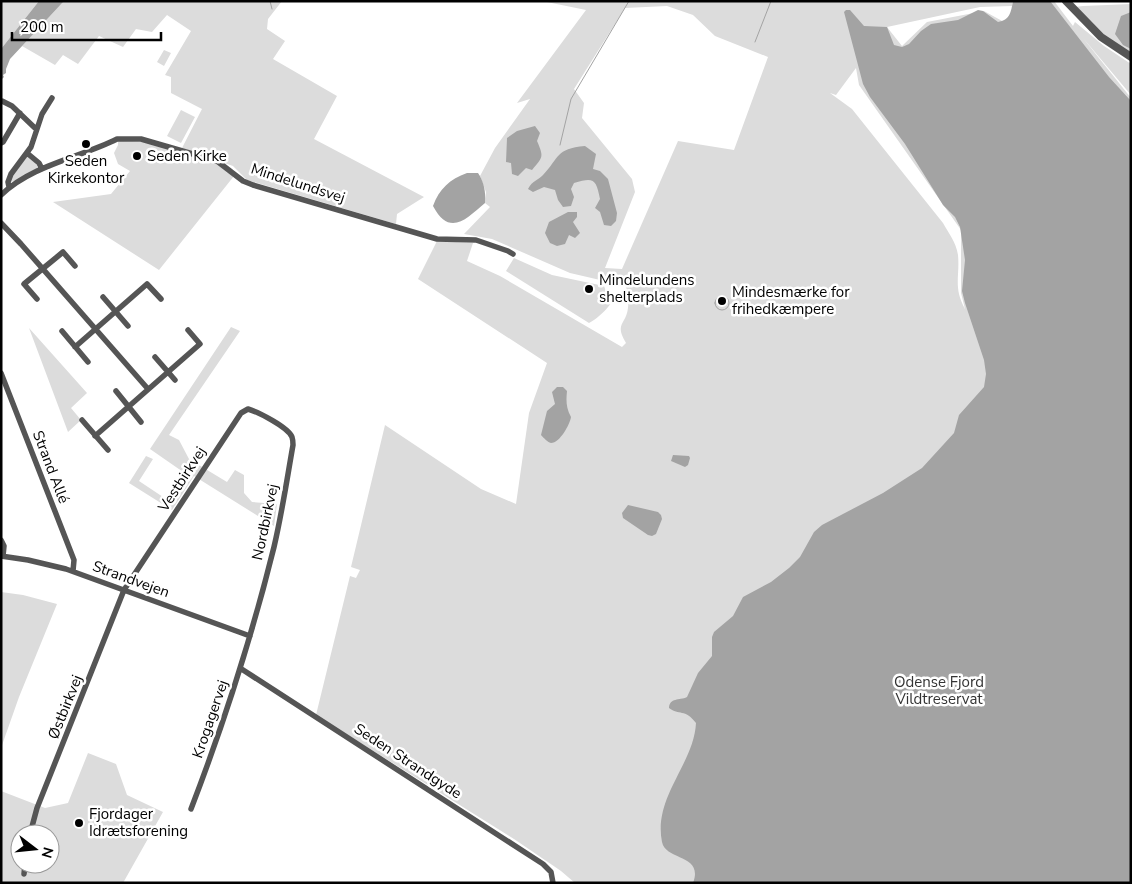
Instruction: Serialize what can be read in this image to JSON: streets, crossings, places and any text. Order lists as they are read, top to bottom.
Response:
{
  "streets": {
    "street": [
      "Mindelundsvej",
      "Strand Allé",
      "Vestbirkvej",
      "Nordbirkvej",
      "Strandvejen",
      "Østbirkvej",
      "Krogagervej",
      "Seden Strandgyde"
    ]
  },
  "crossings": [
    ["Strand Allé", "Strandvejen"],
    ["Vestbirkvej", "Nordbirkvej"],
    ["Vestbirkvej", "Strandvejen"],
    ["Vestbirkvej", "Østbirkvej"],
    ["Nordbirkvej", "Strandvejen"],
    ["Nordbirkvej", "Krogagervej"],
    ["Strandvejen", "Østbirkvej"],
    ["Strandvejen", "Krogagervej"],
    ["Krogagervej", "Seden Strandgyde"]
  ],
  "parks": ["Odense Fjord Vildtreservat"],
  "places": [
    "Seden Kirkekontor",
    "Seden Kirke",
    "Mindelundens shelterplads",
    "Mindesmærke for frihedkæmpere",
    "Fjordager Idrætsforening"
  ],
  "scale_bar": "200 m",
  "north": "right"
}
